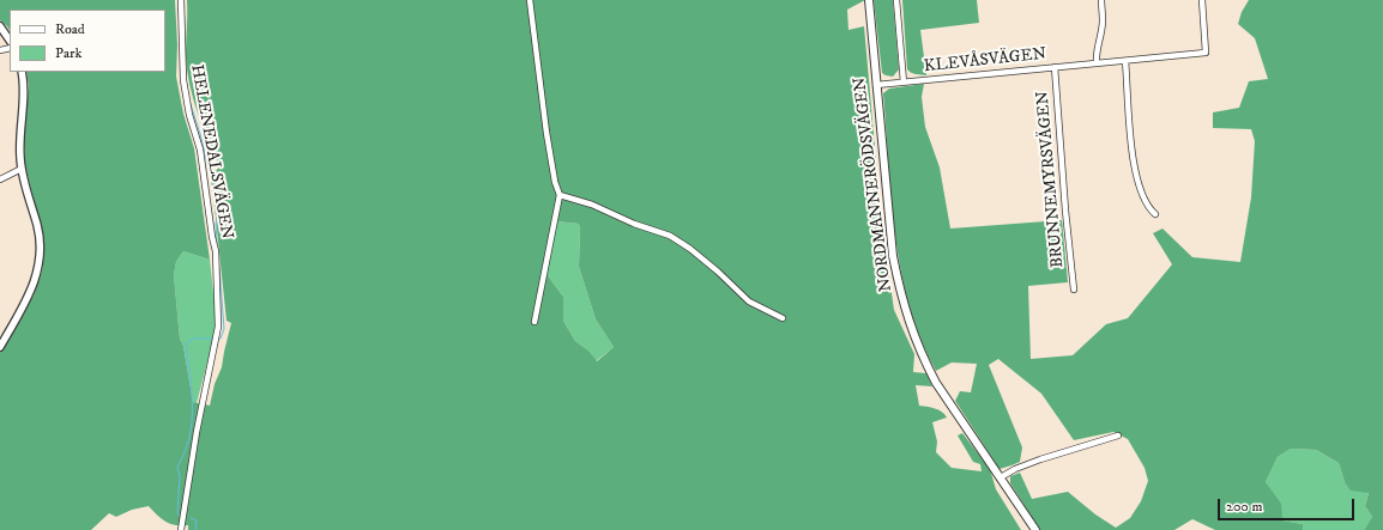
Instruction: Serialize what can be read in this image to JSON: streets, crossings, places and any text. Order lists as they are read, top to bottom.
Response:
{
  "streets": {
    "main road": ["NORDMANNERÖDSVÄGEN"],
    "street": ["KLEVÅSVÄGEN", "HELENEDALSVÄGEN", "BRUNNEMYRSVÄGEN"]
  },
  "crossings": [
    ["KLEVÅSVÄGEN", "BRUNNEMYRSVÄGEN"],
    ["KLEVÅSVÄGEN", "NORDMANNERÖDSVÄGEN"]
  ],
  "legend": ["Road", "Park"],
  "scale_bar": "200 m"
}
